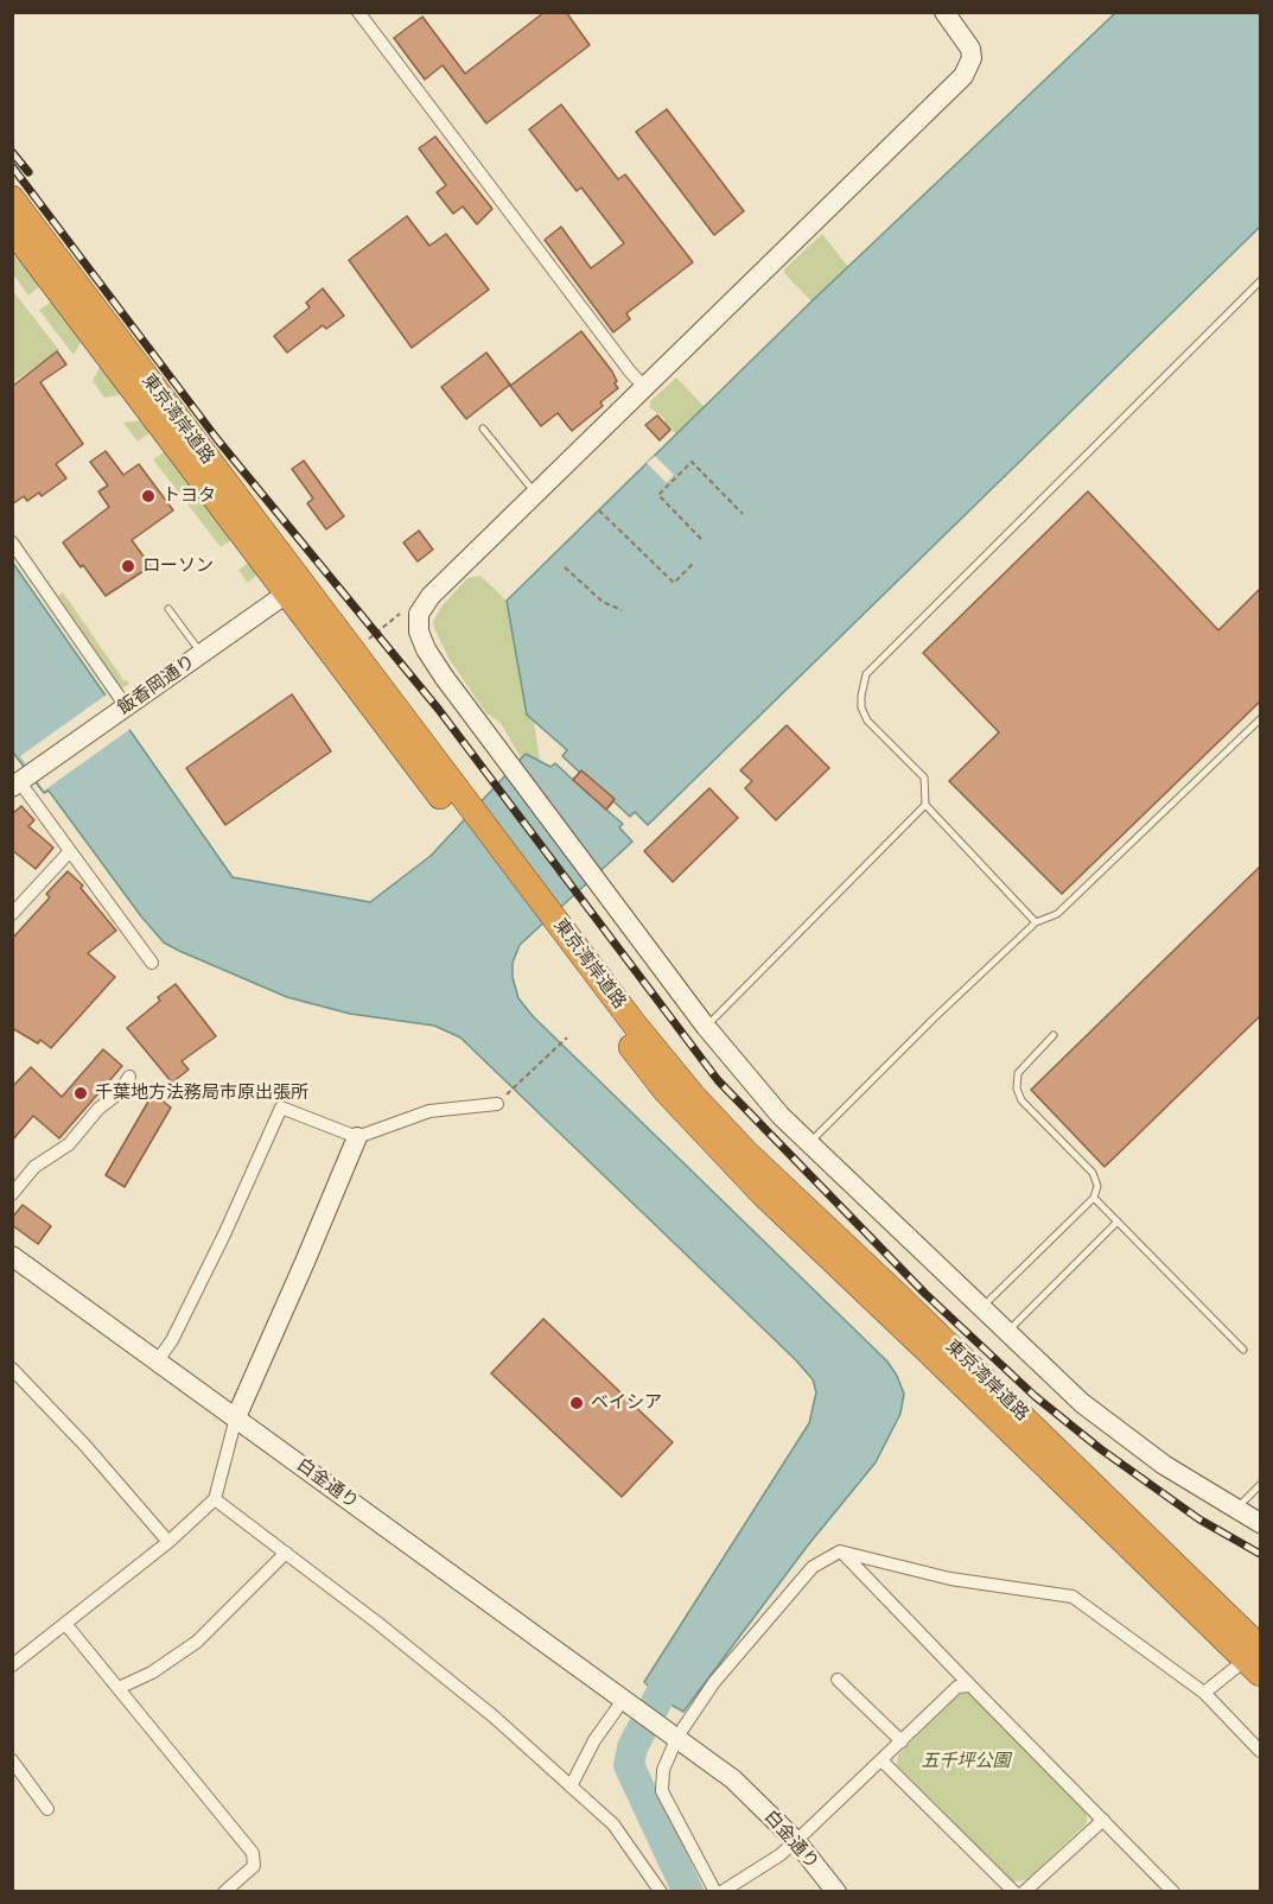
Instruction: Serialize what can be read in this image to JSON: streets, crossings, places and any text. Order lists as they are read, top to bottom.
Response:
{
  "streets": {
    "highway": ["東京湾岸道路"],
    "street": ["飯香岡通り", "白金通り"]
  },
  "crossings": [
    ["東京湾岸道路", "飯香岡通り"]
  ],
  "parks": ["五千坪公園"],
  "places": [
    "トヨタ",
    "ローソン",
    "千葉地方法務局市原出張所",
    "ベイシア"
  ]
}
